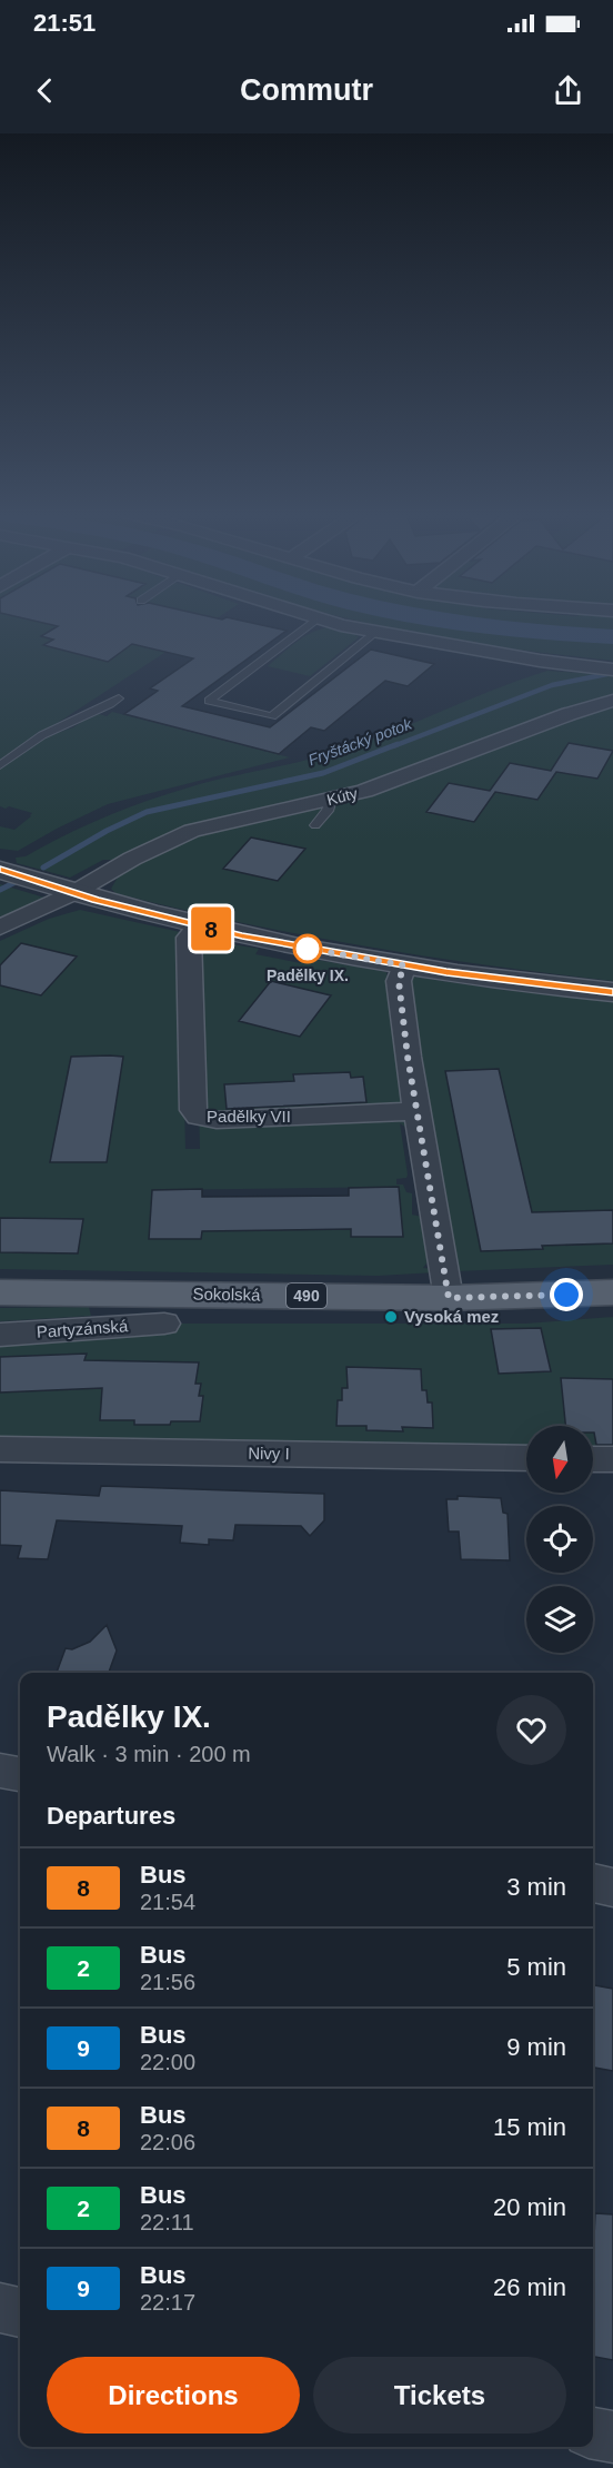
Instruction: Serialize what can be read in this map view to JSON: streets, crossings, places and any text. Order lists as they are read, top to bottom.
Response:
{
  "streets": {
    "main road": ["Sokolská", "490"],
    "street": [
      "Kúty",
      "Padělky VII",
      "Partyzánská",
      "Nivy I"
    ]
  },
  "water": ["Fryštácký potok"],
  "places": ["Padělky IX.", "Vysoká mez"],
  "lines": ["bus line 8"],
  "north": "bottom",
  "page": {
    "status": "21:51",
    "header": "Commutr",
    "on_map": "8",
    "heading": [
      ["Padělky IX.", "Walk · 3 min · 200 m"],
      "Departures"
    ],
    "list": [
      {
        "mark": "8",
        "name": "Bus",
        "note": "21:54",
        "value": "3 min"
      },
      {
        "mark": "2",
        "name": "Bus",
        "note": "21:56",
        "value": "5 min"
      },
      {
        "mark": "9",
        "name": "Bus",
        "note": "22:00",
        "value": "9 min"
      },
      {
        "mark": "8",
        "name": "Bus",
        "note": "22:06",
        "value": "15 min"
      },
      {
        "mark": "2",
        "name": "Bus",
        "note": "22:11",
        "value": "20 min"
      },
      {
        "mark": "9",
        "name": "Bus",
        "note": "22:17",
        "value": "26 min"
      }
    ],
    "buttons": ["Directions", "Tickets"]
  }
}
